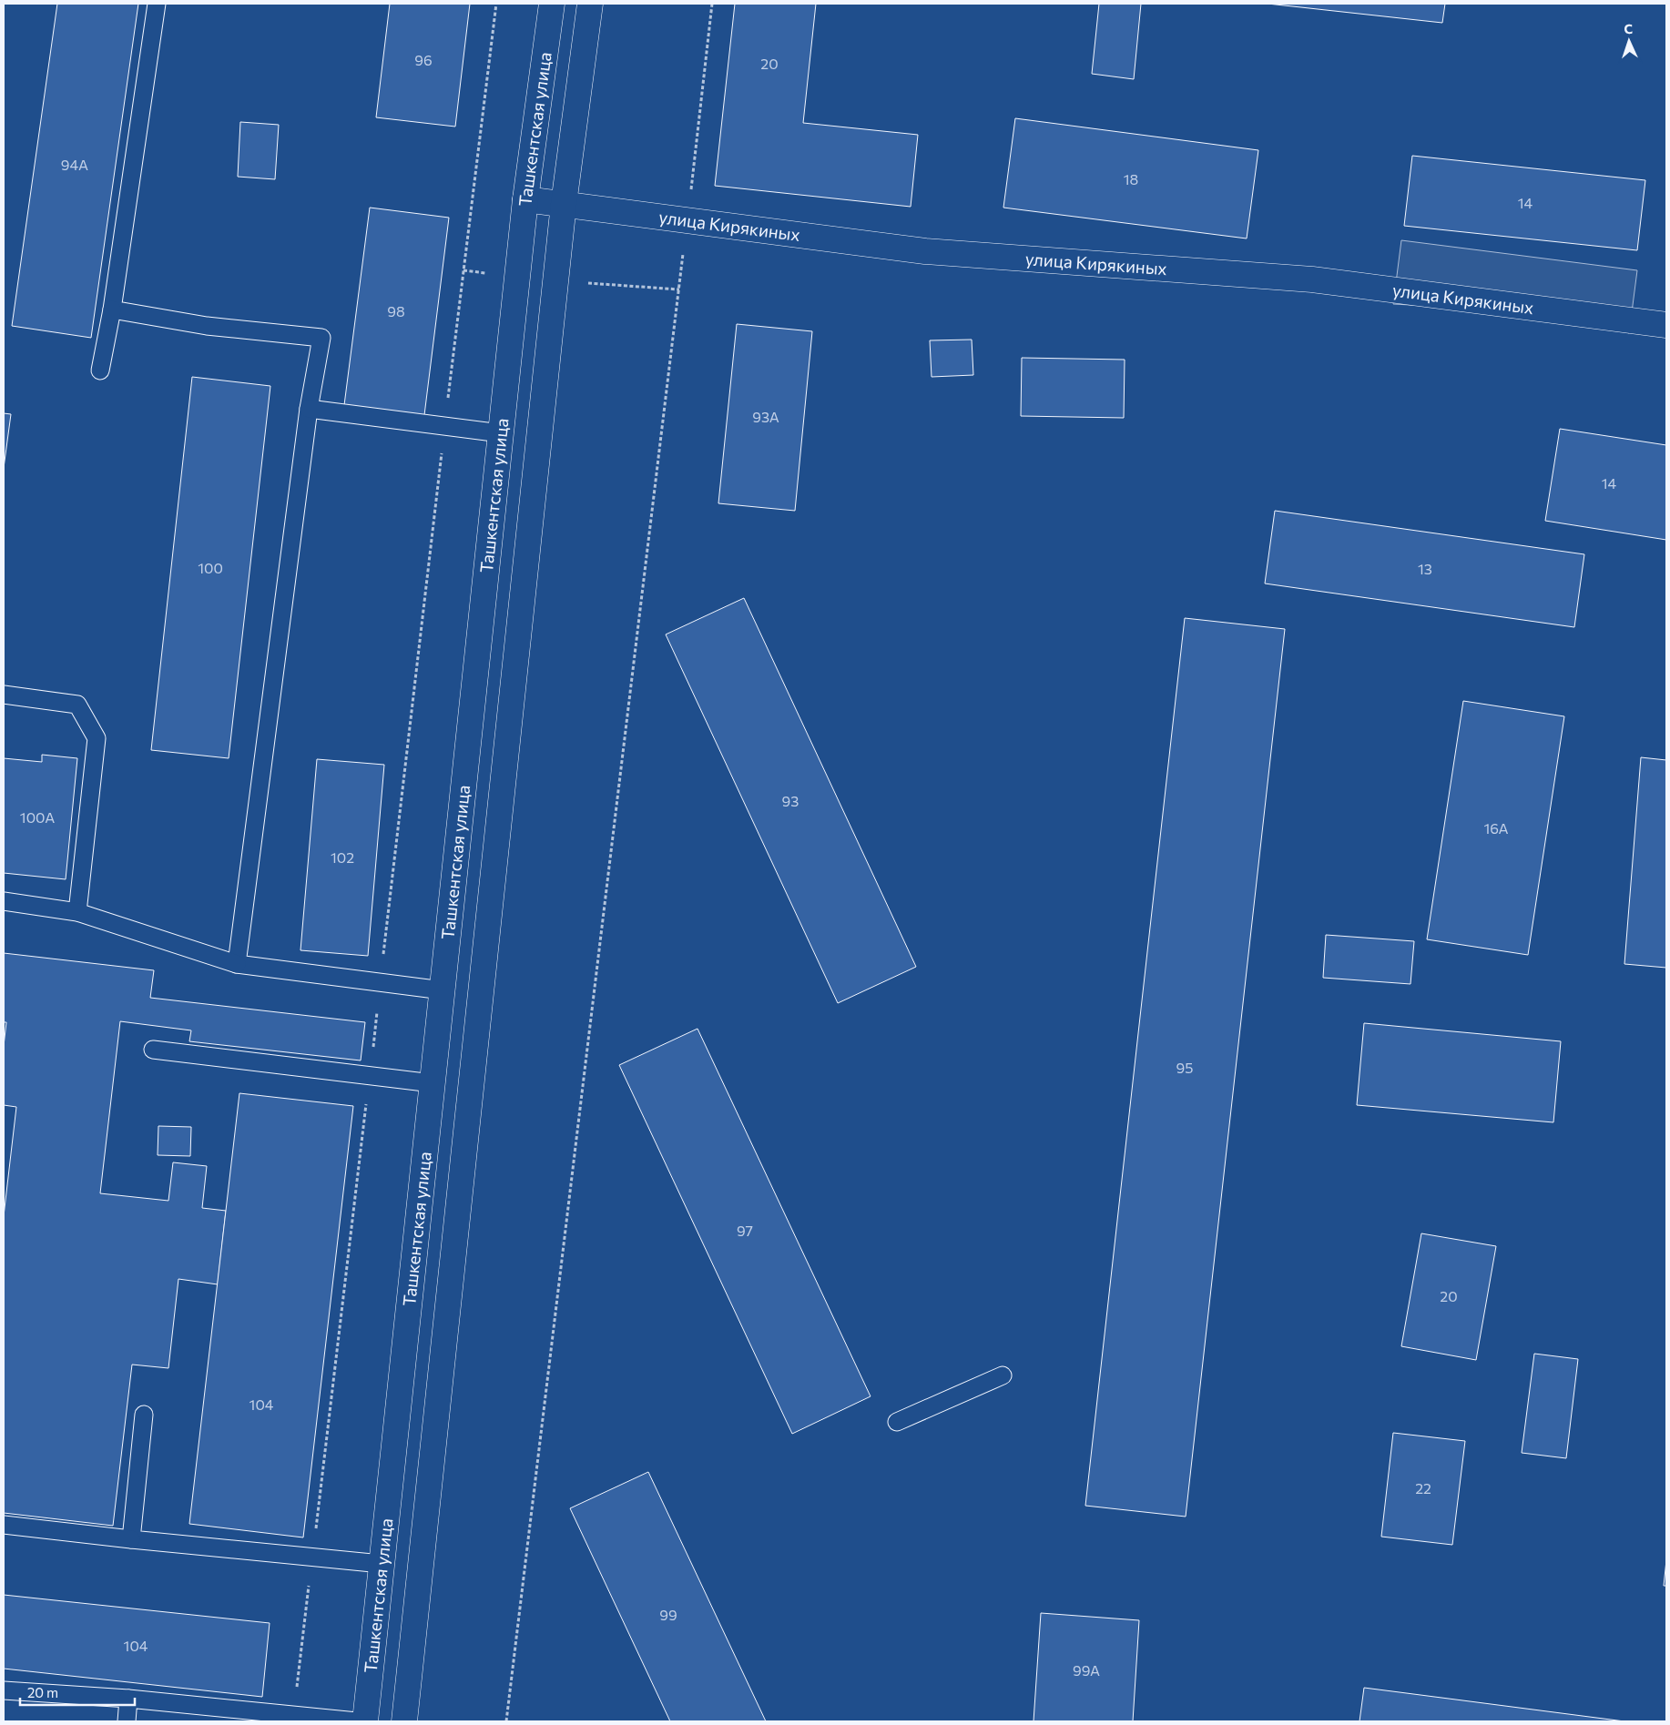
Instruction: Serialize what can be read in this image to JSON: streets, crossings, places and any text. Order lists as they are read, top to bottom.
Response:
{
  "streets": {
    "main road": ["Ташкентская улица", "улица Кирякиных"]
  },
  "crossings": [
    ["Ташкентская улица", "улица Кирякиных"]
  ],
  "house_numbers": [
    "96",
    "20",
    "94А",
    "18",
    "14",
    "98",
    "93А",
    "14",
    "100",
    "13",
    "93",
    "100А",
    "16А",
    "102",
    "95",
    "97",
    "20",
    "104",
    "22",
    "99",
    "104",
    "99А"
  ],
  "scale_bar": "20 m",
  "north": "top"
}
